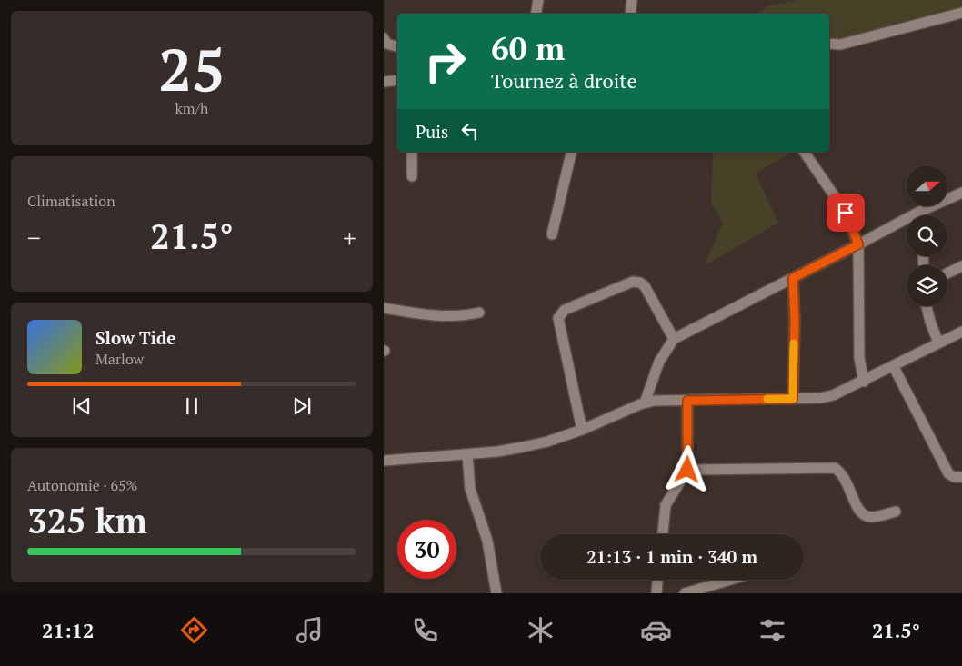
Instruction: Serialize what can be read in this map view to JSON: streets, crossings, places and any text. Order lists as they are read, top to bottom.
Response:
{
  "north": "right",
  "page": {
    "tile": [
      ["25", "km/h"],
      "Climatisation",
      ["Autonomie · 65%", "325 km"]
    ],
    "turn": ["60 m", "Tournez à droite"],
    "then": "Puis",
    "heat": ["−", "21.5°", "+"],
    "song": ["Slow Tide", "Marlow"],
    "limit": "30",
    "trip": "21:13 · 1 min · 340 m",
    "tabs": ["21:12", "21.5°"]
  }
}
